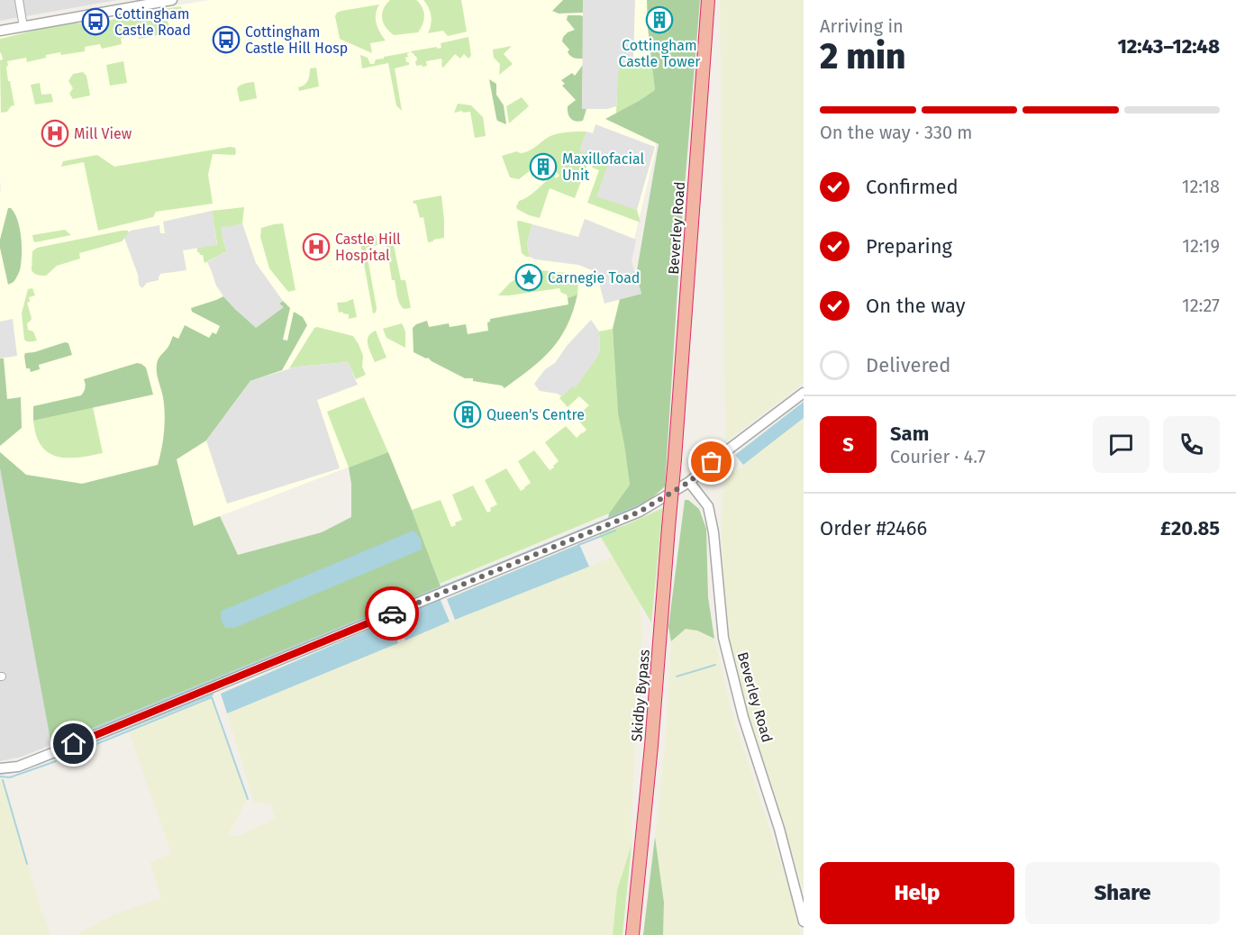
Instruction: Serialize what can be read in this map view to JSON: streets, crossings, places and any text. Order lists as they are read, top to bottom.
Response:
{
  "streets": {
    "highway": ["Beverley Road", "Skidby Bypass"]
  },
  "crossings": [
    ["Beverley Road", "Skidby Bypass"]
  ],
  "places": {
    "building": ["Cottingham Castle Tower", "Maxillofacial Unit", "Queen's Centre"],
    "bus stop": ["Cottingham Castle Road", "Cottingham Castle Hill Hosp"],
    "hospital": ["Mill View", "Castle Hill Hospital"],
    "place": ["Carnegie Toad"]
  },
  "page": {
    "heading": ["2 min", "Arriving in", "12:43–12:48"],
    "panel": [
      "Sam",
      "Courier · 4.7",
      "Order #2466",
      "£20.85"
    ],
    "bar": "On the way · 330 m",
    "list": [
      ["Confirmed", "12:18"],
      ["Preparing", "12:19"],
      ["On the way", "12:27"],
      "Delivered"
    ],
    "round": "S",
    "buttons": ["Help", "Share"]
  }
}
